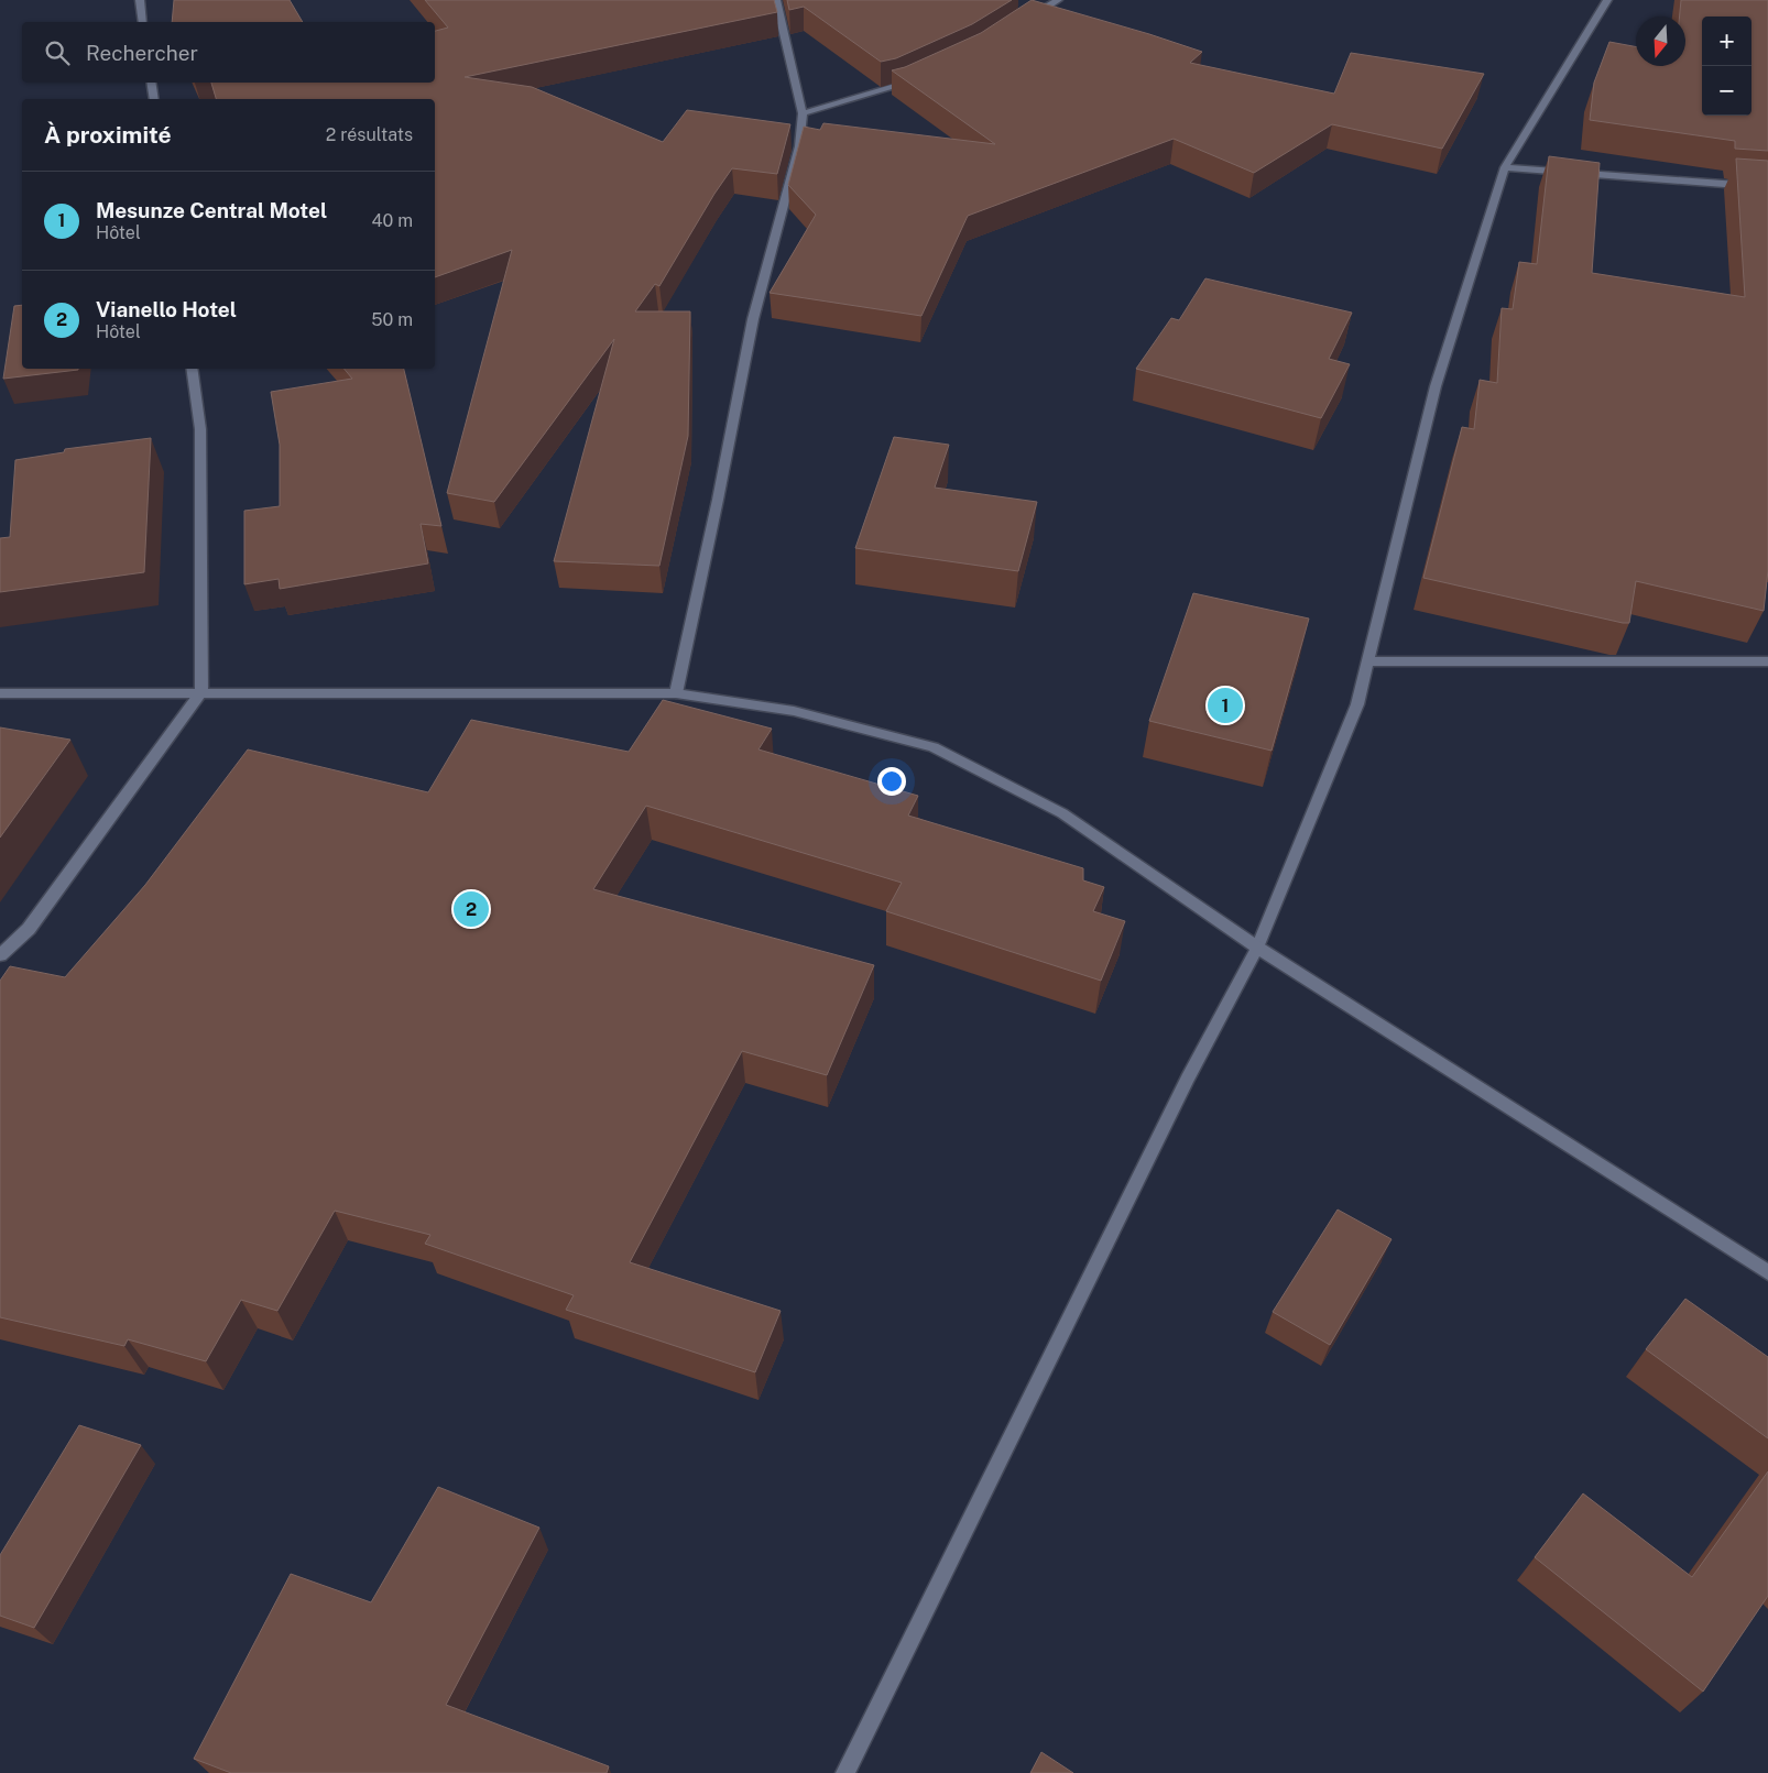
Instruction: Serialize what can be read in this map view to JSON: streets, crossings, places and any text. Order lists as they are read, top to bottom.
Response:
{
  "north": "bottom",
  "page": {
    "map_buttons": ["+", "−"],
    "search": "Rechercher",
    "heading": ["À proximité", "2 résultats"],
    "list": [
      {
        "mark": "1",
        "name": "Mesunze Central Motel",
        "note": "Hôtel",
        "value": "40 m"
      },
      {
        "mark": "2",
        "name": "Vianello Hotel",
        "note": "Hôtel",
        "value": "50 m"
      }
    ],
    "pins": ["1", "2"]
  }
}
